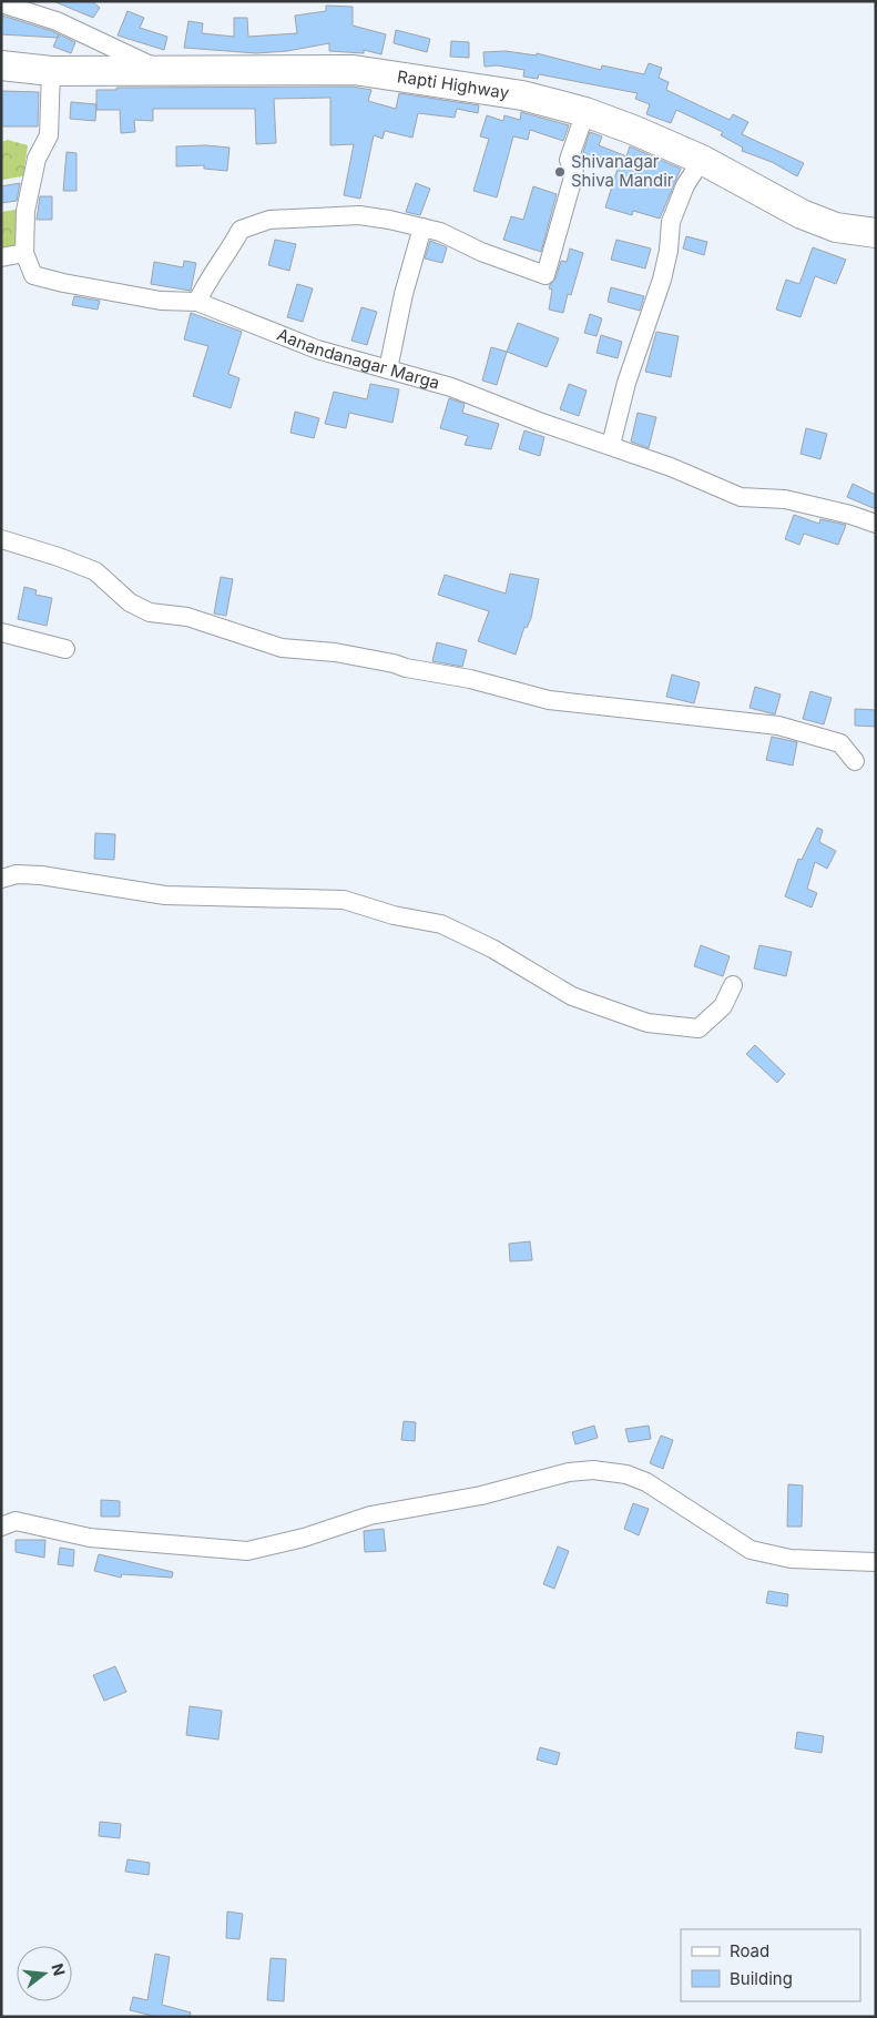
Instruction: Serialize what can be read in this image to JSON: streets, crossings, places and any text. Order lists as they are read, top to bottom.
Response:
{
  "streets": {
    "main road": ["Rapti Highway"],
    "street": ["Aanandanagar Marga"]
  },
  "places": ["Shivanagar Shiva Mandir"],
  "legend": ["Road", "Building"],
  "north": "right"
}
